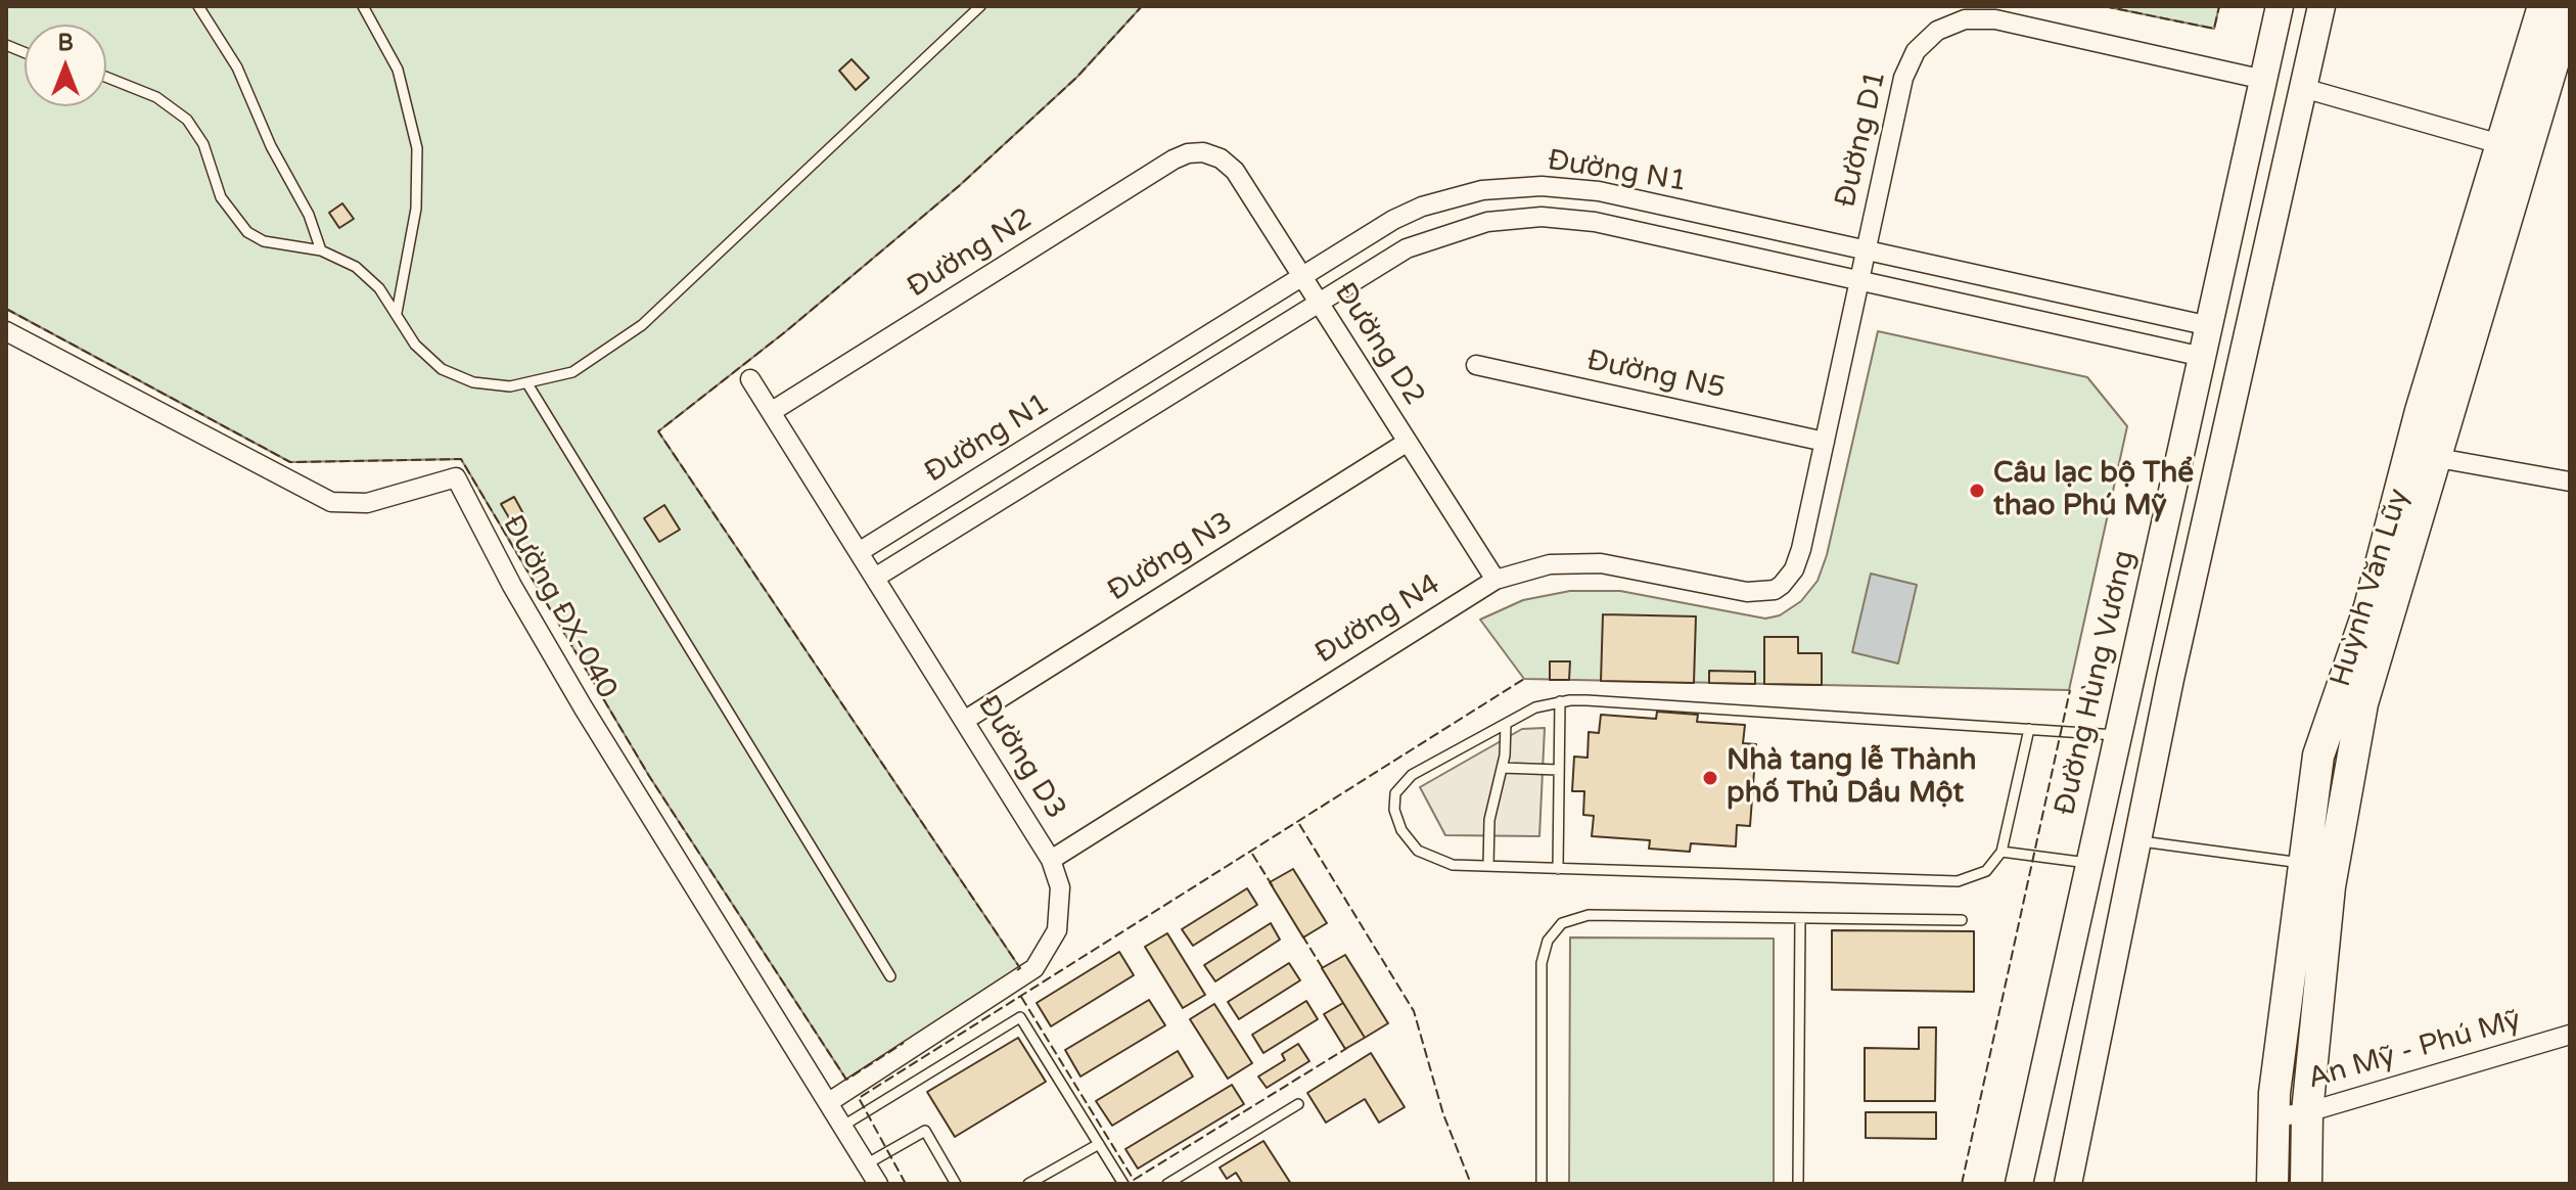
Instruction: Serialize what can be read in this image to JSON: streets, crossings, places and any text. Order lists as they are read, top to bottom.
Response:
{
  "streets": {
    "main road": ["Huỳnh Văn Lũy", "Đường Hùng Vương"],
    "street": [
      "Đường D1",
      "Đường N1",
      "Đường N2",
      "Đường D2",
      "Đường N5",
      "Đường N3",
      "Đường ĐX-040",
      "Đường N4",
      "Đường D3",
      "An Mỹ - Phú Mỹ"
    ]
  },
  "crossings": [
    ["Đường D1", "Đường N1"],
    ["Đường D1", "Đường N5"],
    ["Đường D1", "Đường N4"],
    ["Đường D1", "Đường Hùng Vương"],
    ["Đường N1", "Đường D2"],
    ["Đường N1", "Đường Hùng Vương"],
    ["Đường N1", "Đường D3"],
    ["Đường N2", "Đường D2"],
    ["Đường N2", "Đường D3"],
    ["Đường D2", "Đường N3"],
    ["Đường D2", "Đường N4"],
    ["Đường N3", "Đường D3"],
    ["Huỳnh Văn Lũy", "An Mỹ - Phú Mỹ"],
    ["Đường ĐX-040", "Đường D3"],
    ["Đường N4", "Đường D3"]
  ],
  "places": ["Câu lạc bộ Thể thao Phú Mỹ", "Nhà tang lễ Thành phố Thủ Dầu Một"],
  "north": "top"
}
